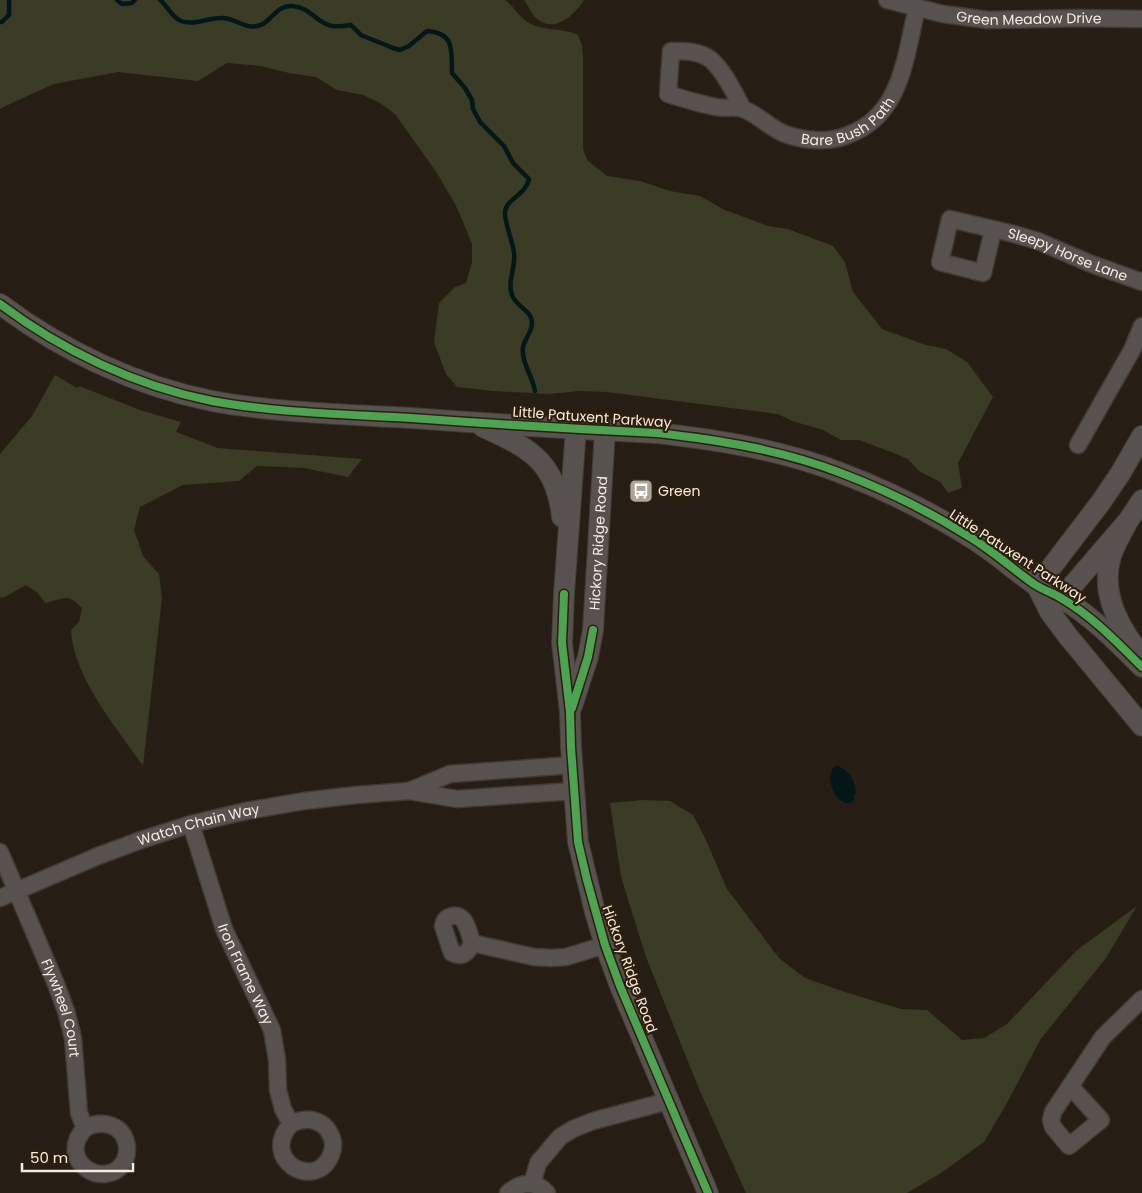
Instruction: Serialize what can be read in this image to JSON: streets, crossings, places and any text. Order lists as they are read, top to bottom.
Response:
{
  "streets": {
    "street": [
      "Green Meadow Drive",
      "Bare Bush Path",
      "Sleepy Horse Lane",
      "Little Patuxent Parkway",
      "Hickory Ridge Road",
      "Watch Chain Way",
      "Iron Frame Way",
      "Flywheel Court"
    ]
  },
  "crossings": [
    ["Green Meadow Drive", "Bare Bush Path"],
    ["Little Patuxent Parkway", "Hickory Ridge Road"],
    ["Hickory Ridge Road", "Watch Chain Way"],
    ["Watch Chain Way", "Iron Frame Way"],
    ["Watch Chain Way", "Flywheel Court"]
  ],
  "places": {
    "bus stop": ["Green"]
  },
  "scale_bar": "50 m"
}
